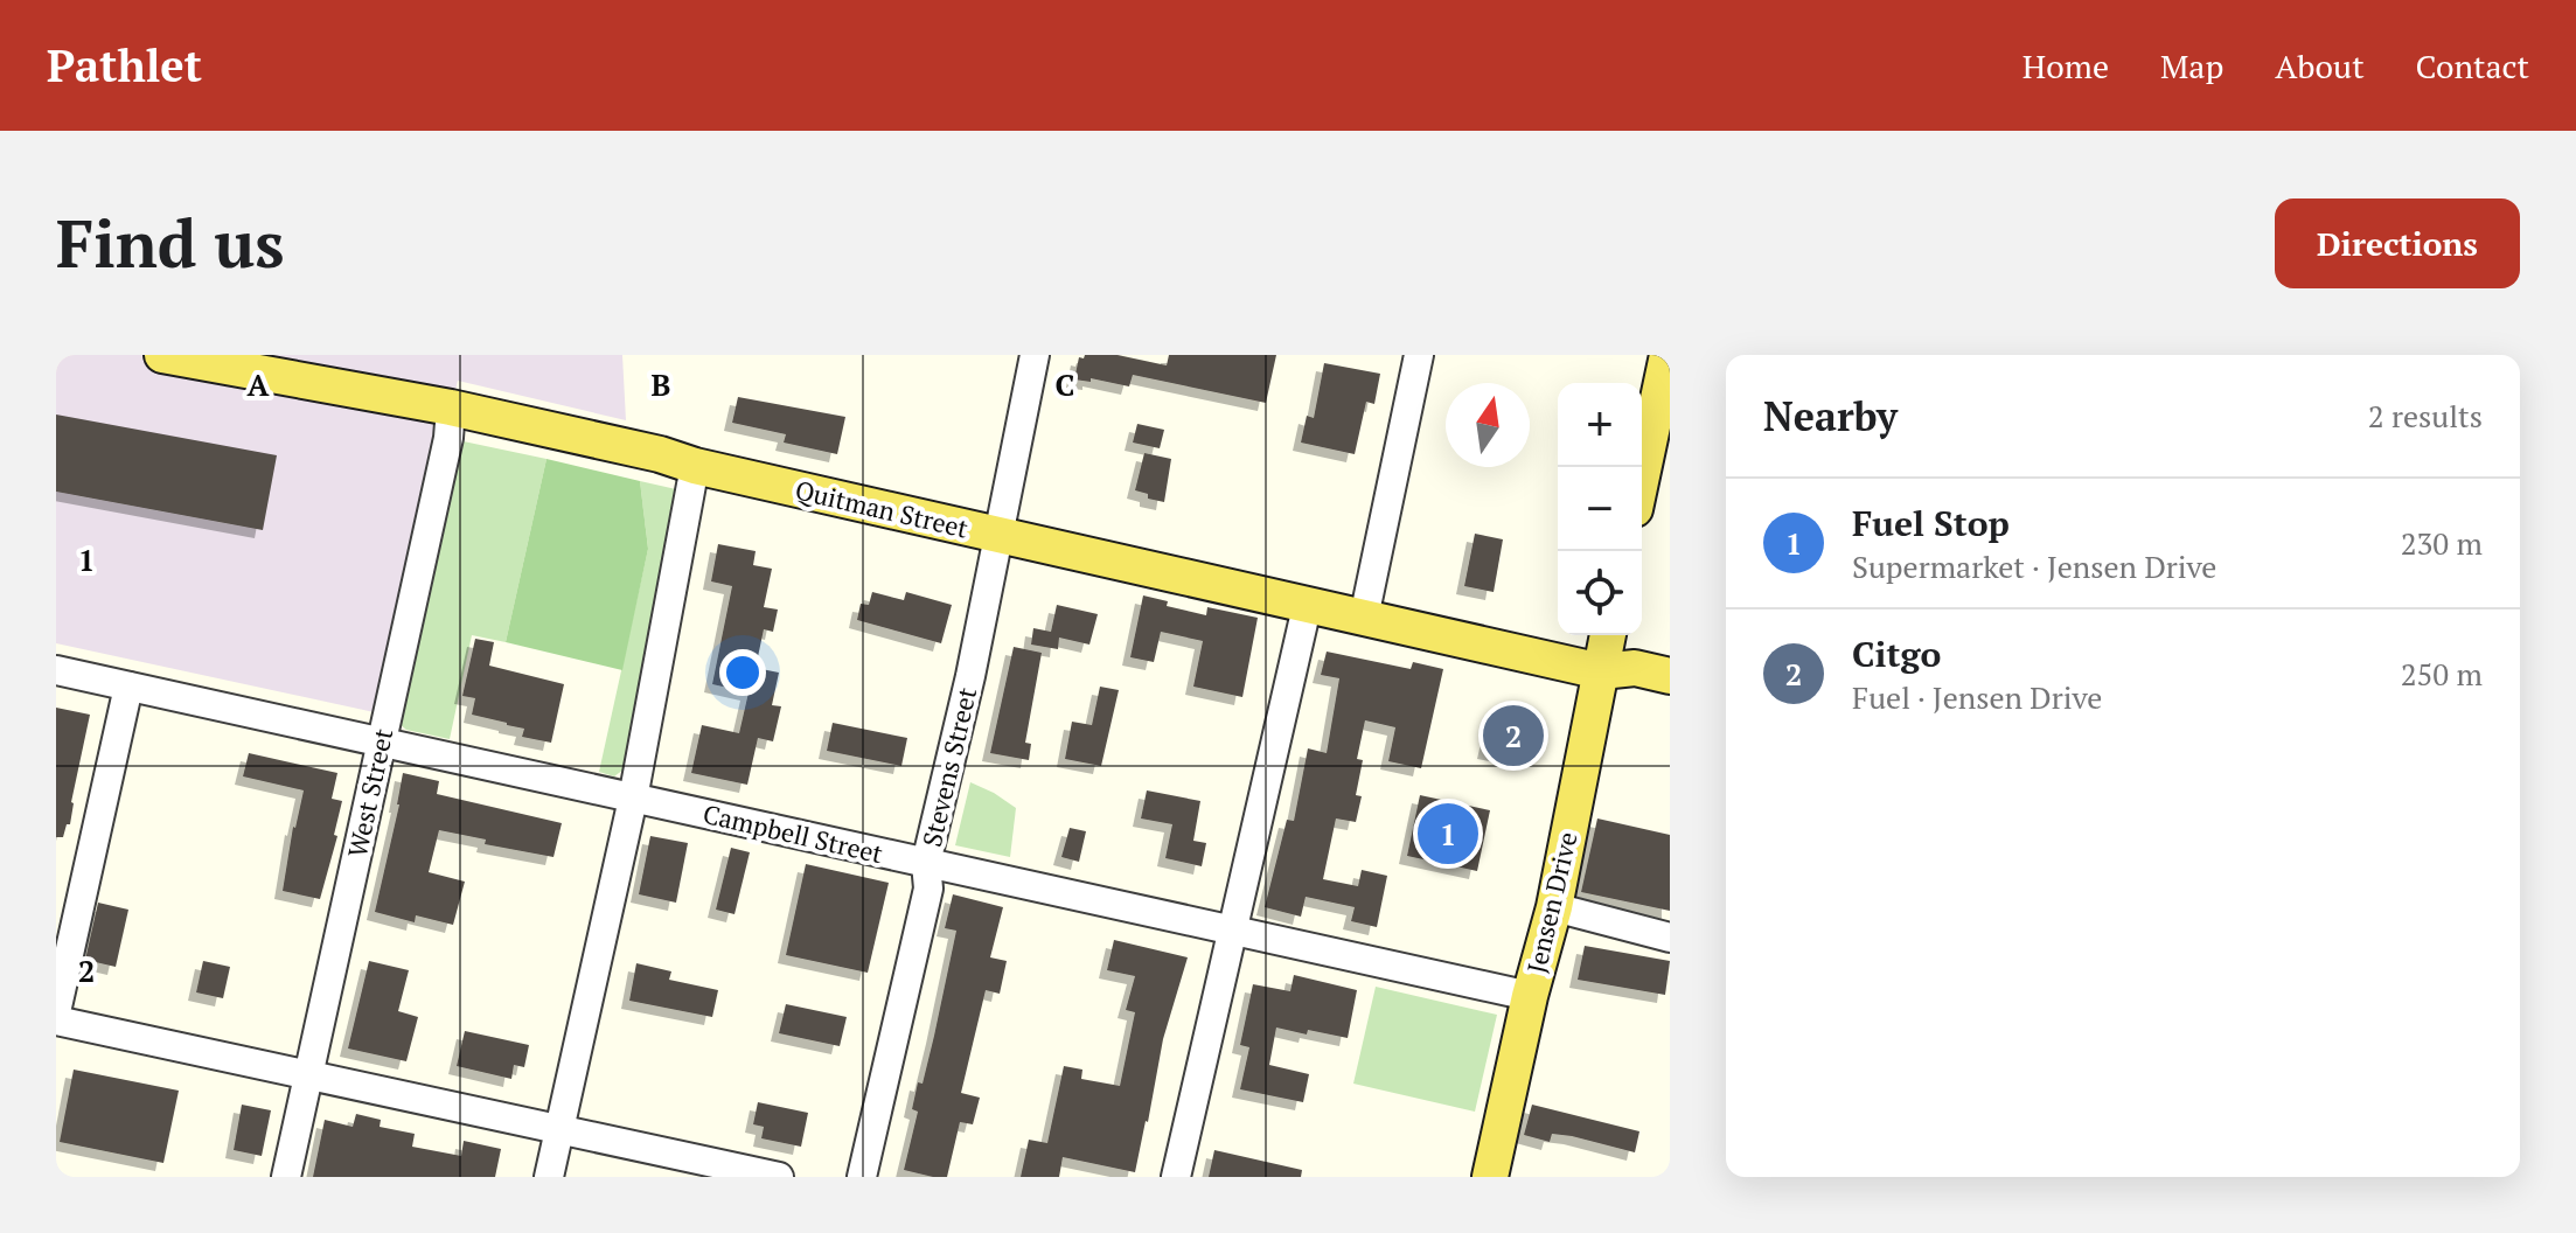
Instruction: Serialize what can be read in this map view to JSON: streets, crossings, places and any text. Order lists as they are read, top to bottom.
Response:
{
  "streets": {
    "main road": ["Quitman Street", "Jensen Drive"],
    "street": ["Stevens Street", "West Street", "Campbell Street"]
  },
  "crossings": [
    ["Quitman Street", "Stevens Street"],
    ["Quitman Street", "West Street"],
    ["Quitman Street", "Jensen Drive"],
    ["Stevens Street", "Campbell Street"],
    ["West Street", "Campbell Street"],
    ["Campbell Street", "Jensen Drive"]
  ],
  "north": "top",
  "page": {
    "header": "Pathlet",
    "nav": [
      "Home",
      "Map",
      "About",
      "Contact"
    ],
    "buttons": "Directions",
    "title": "Find us",
    "heading": ["Nearby", "2 results"],
    "map_buttons": ["+", "−"],
    "list": [
      {
        "mark": "1",
        "name": "Fuel Stop",
        "note": "Supermarket · Jensen Drive",
        "value": "230 m"
      },
      {
        "mark": "2",
        "name": "Citgo",
        "note": "Fuel · Jensen Drive",
        "value": "250 m"
      }
    ],
    "pins": ["2", "1"]
  },
  "grid": {
    "columns": ["A", "B", "C"],
    "rows": ["1", "2"]
  }
}
